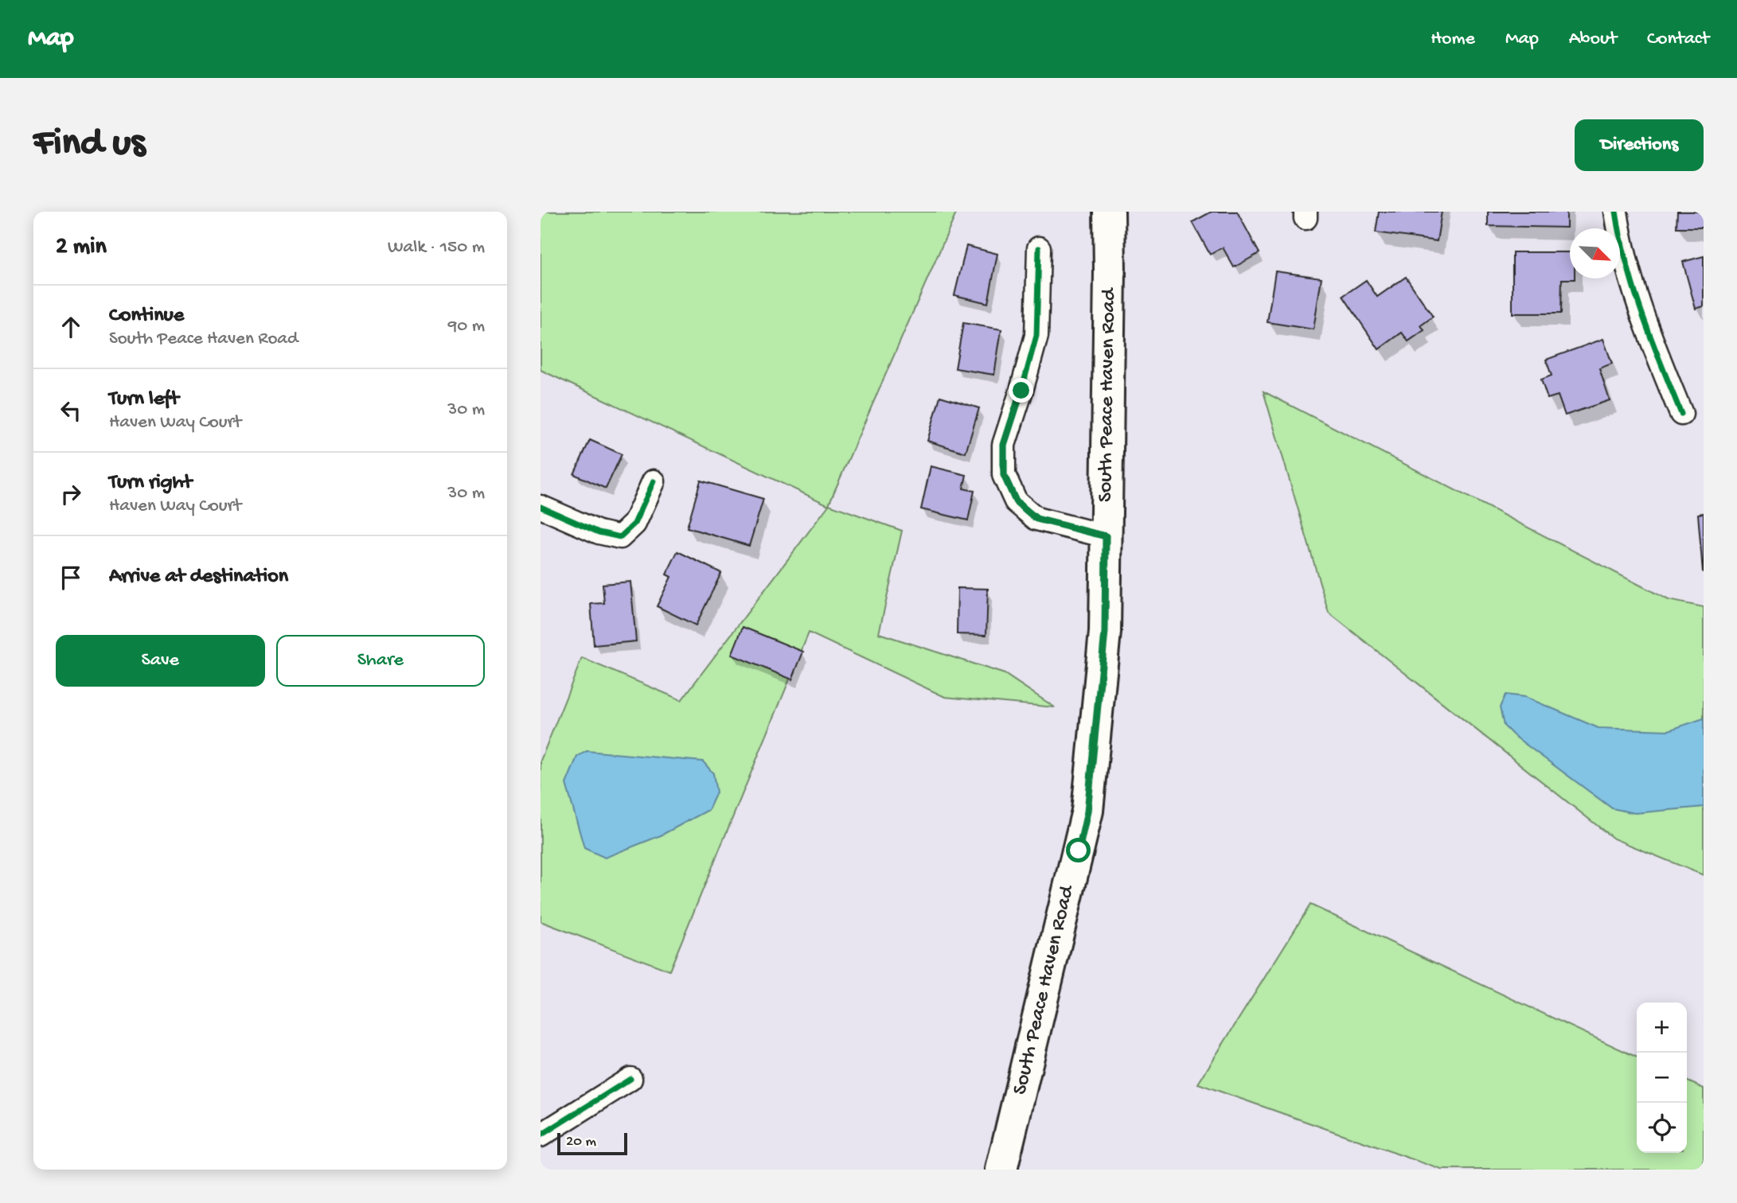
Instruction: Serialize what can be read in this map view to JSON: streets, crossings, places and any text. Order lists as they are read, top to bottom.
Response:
{
  "streets": {
    "main road": ["South Peace Haven Road"]
  },
  "scale_bar": "20 m",
  "north": "bottom right",
  "page": {
    "header": "Map",
    "nav": [
      "Home",
      "Map",
      "About",
      "Contact"
    ],
    "buttons": [
      "Directions",
      ["Save", "Share"]
    ],
    "title": "Find us",
    "heading": ["2 min", "Walk · 150 m"],
    "list": [
      ["Continue", "South Peace Haven Road", "90 m"],
      ["Turn left", "Haven Way Court", "30 m"],
      ["Turn right", "Haven Way Court", "30 m"],
      "Arrive at destination"
    ],
    "map_buttons": ["+", "−"],
    "scale": "20 m"
  }
}
